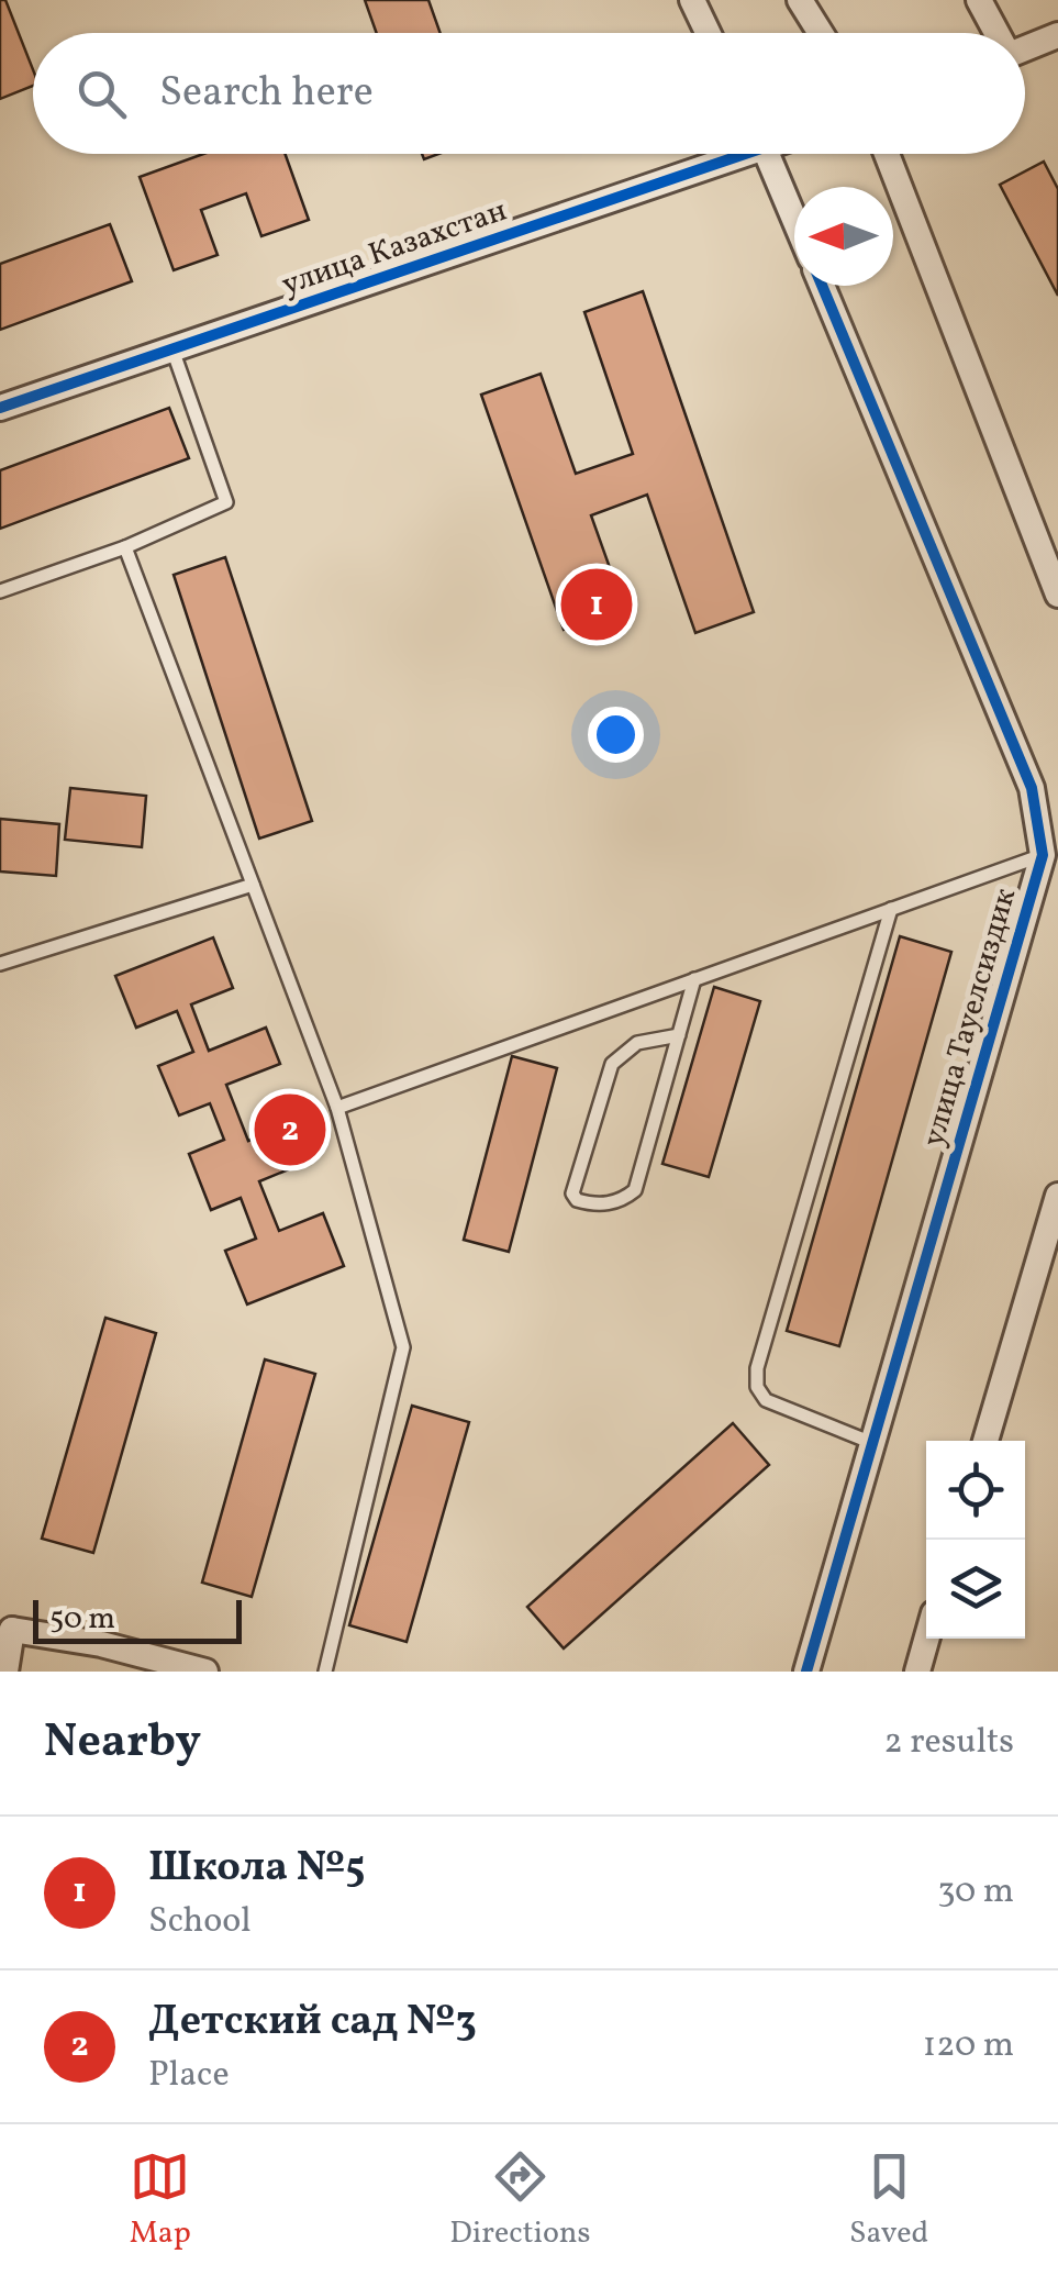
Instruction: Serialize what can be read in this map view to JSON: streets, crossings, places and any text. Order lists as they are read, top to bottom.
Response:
{
  "streets": {
    "street": ["улица Казахстан", "улица Тауелсиздик"]
  },
  "scale_bar": "50 m",
  "north": "left",
  "page": {
    "search": "Search here",
    "pins": ["1", "2"],
    "scale": "50 m",
    "heading": ["Nearby", "2 results"],
    "list": [
      {
        "mark": "1",
        "name": "Школа №5",
        "note": "School",
        "value": "30 m"
      },
      {
        "mark": "2",
        "name": "Детский сад №3",
        "note": "Place",
        "value": "120 m"
      }
    ],
    "nav": ["Map", "Directions", "Saved"]
  }
}
